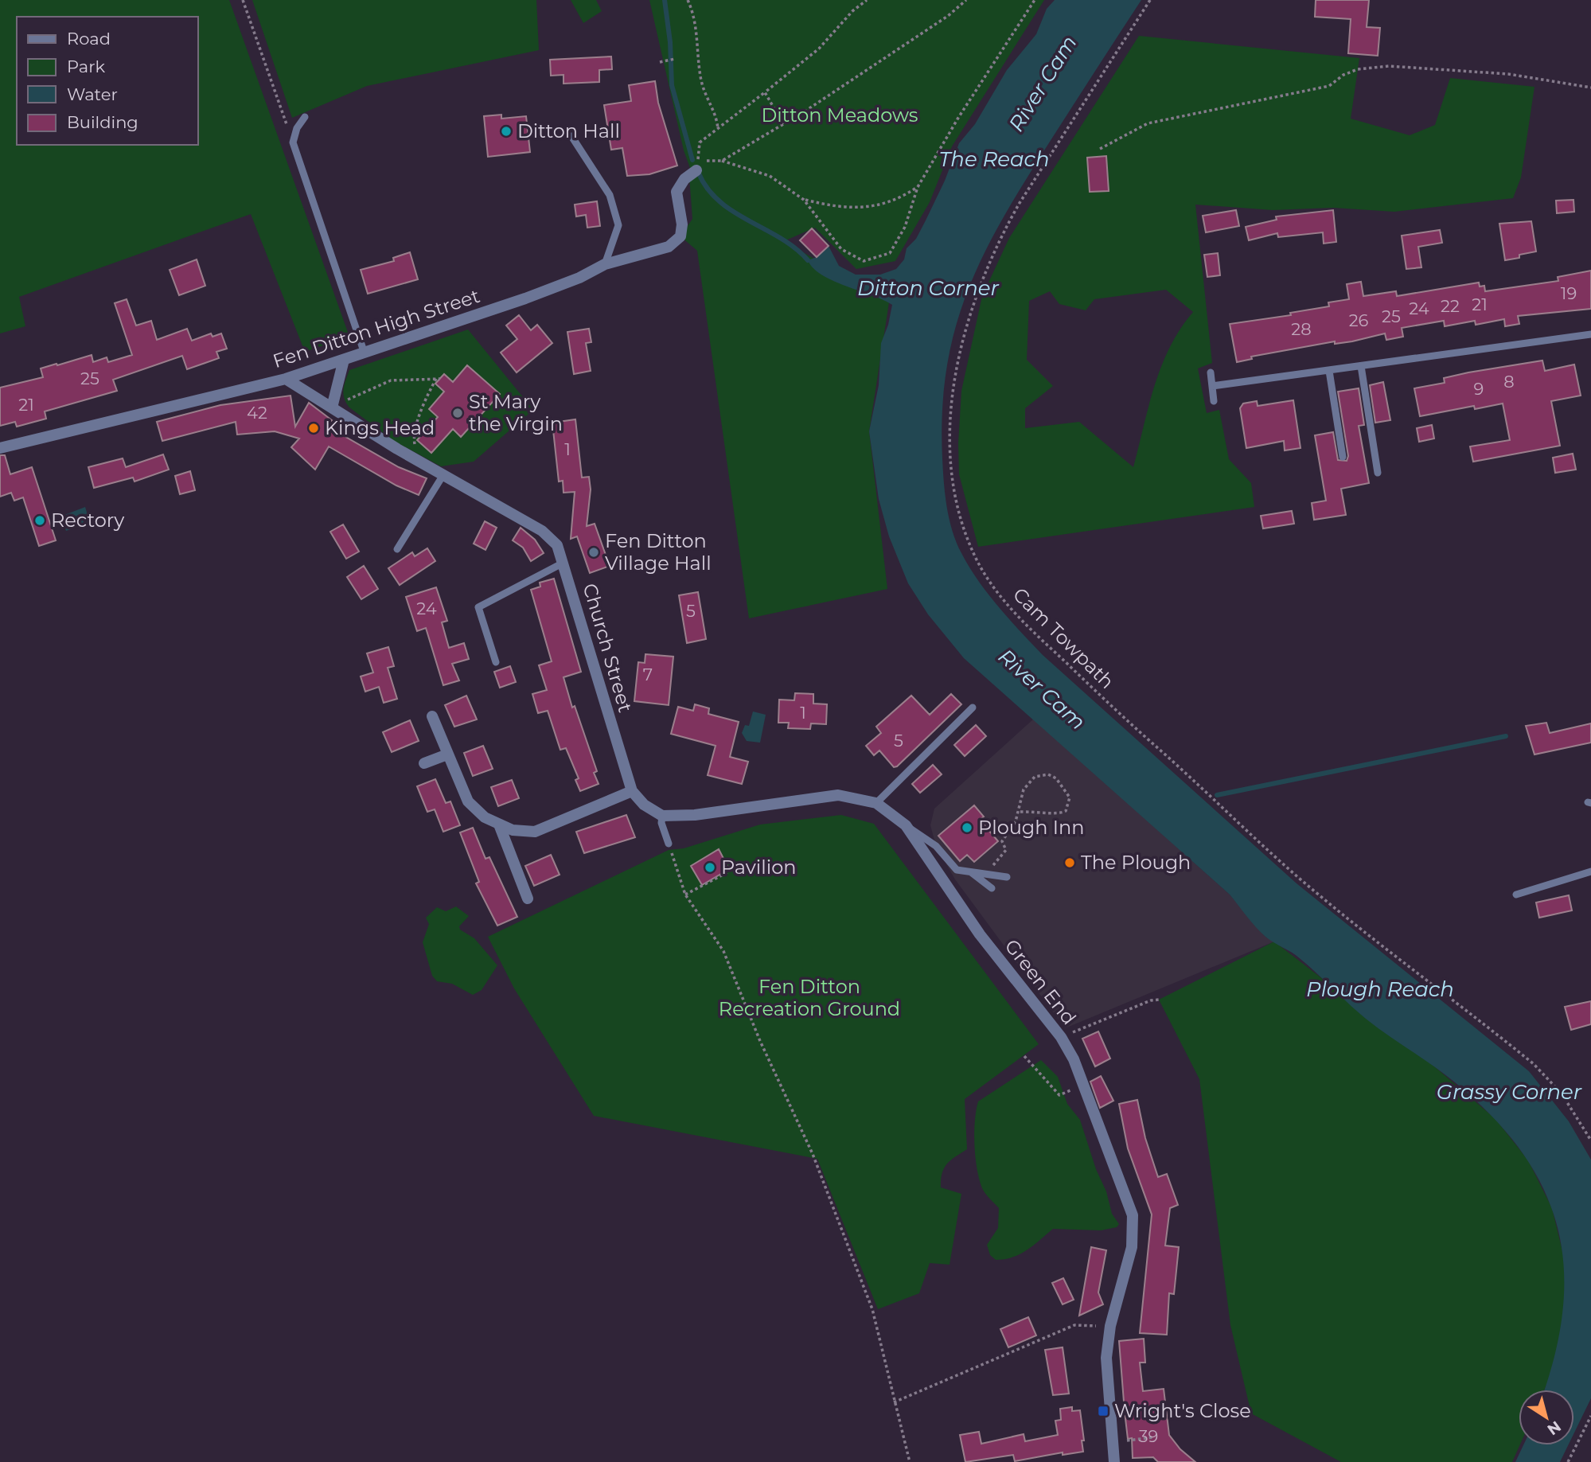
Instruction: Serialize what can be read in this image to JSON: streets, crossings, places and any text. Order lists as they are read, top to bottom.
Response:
{
  "streets": {
    "street": ["Fen Ditton High Street", "Church Street", "Green End"],
    "path": ["Cam Towpath"]
  },
  "crossings": [
    ["Fen Ditton High Street", "Church Street"]
  ],
  "water": [
    "River Cam",
    "The Reach",
    "Ditton Corner",
    "Plough Reach",
    "Grassy Corner"
  ],
  "parks": ["Ditton Meadows", "Fen Ditton Recreation Ground"],
  "places": {
    "other": [
      "Ditton Hall",
      "St Mary the Virgin",
      "Kings Head",
      "Rectory",
      "Fen Ditton Village Hall",
      "Plough Inn",
      "The Plough",
      "Pavilion"
    ],
    "transit": ["Wright's Close"]
  },
  "house_numbers": [
    "19",
    "21",
    "22",
    "24",
    "25",
    "26",
    "28",
    "25",
    "8",
    "9",
    "21",
    "42",
    "1",
    "24",
    "5",
    "7",
    "1",
    "5",
    "39"
  ],
  "legend": [
    "Road",
    "Park",
    "Water",
    "Building"
  ],
  "north": "bottom right"
}
